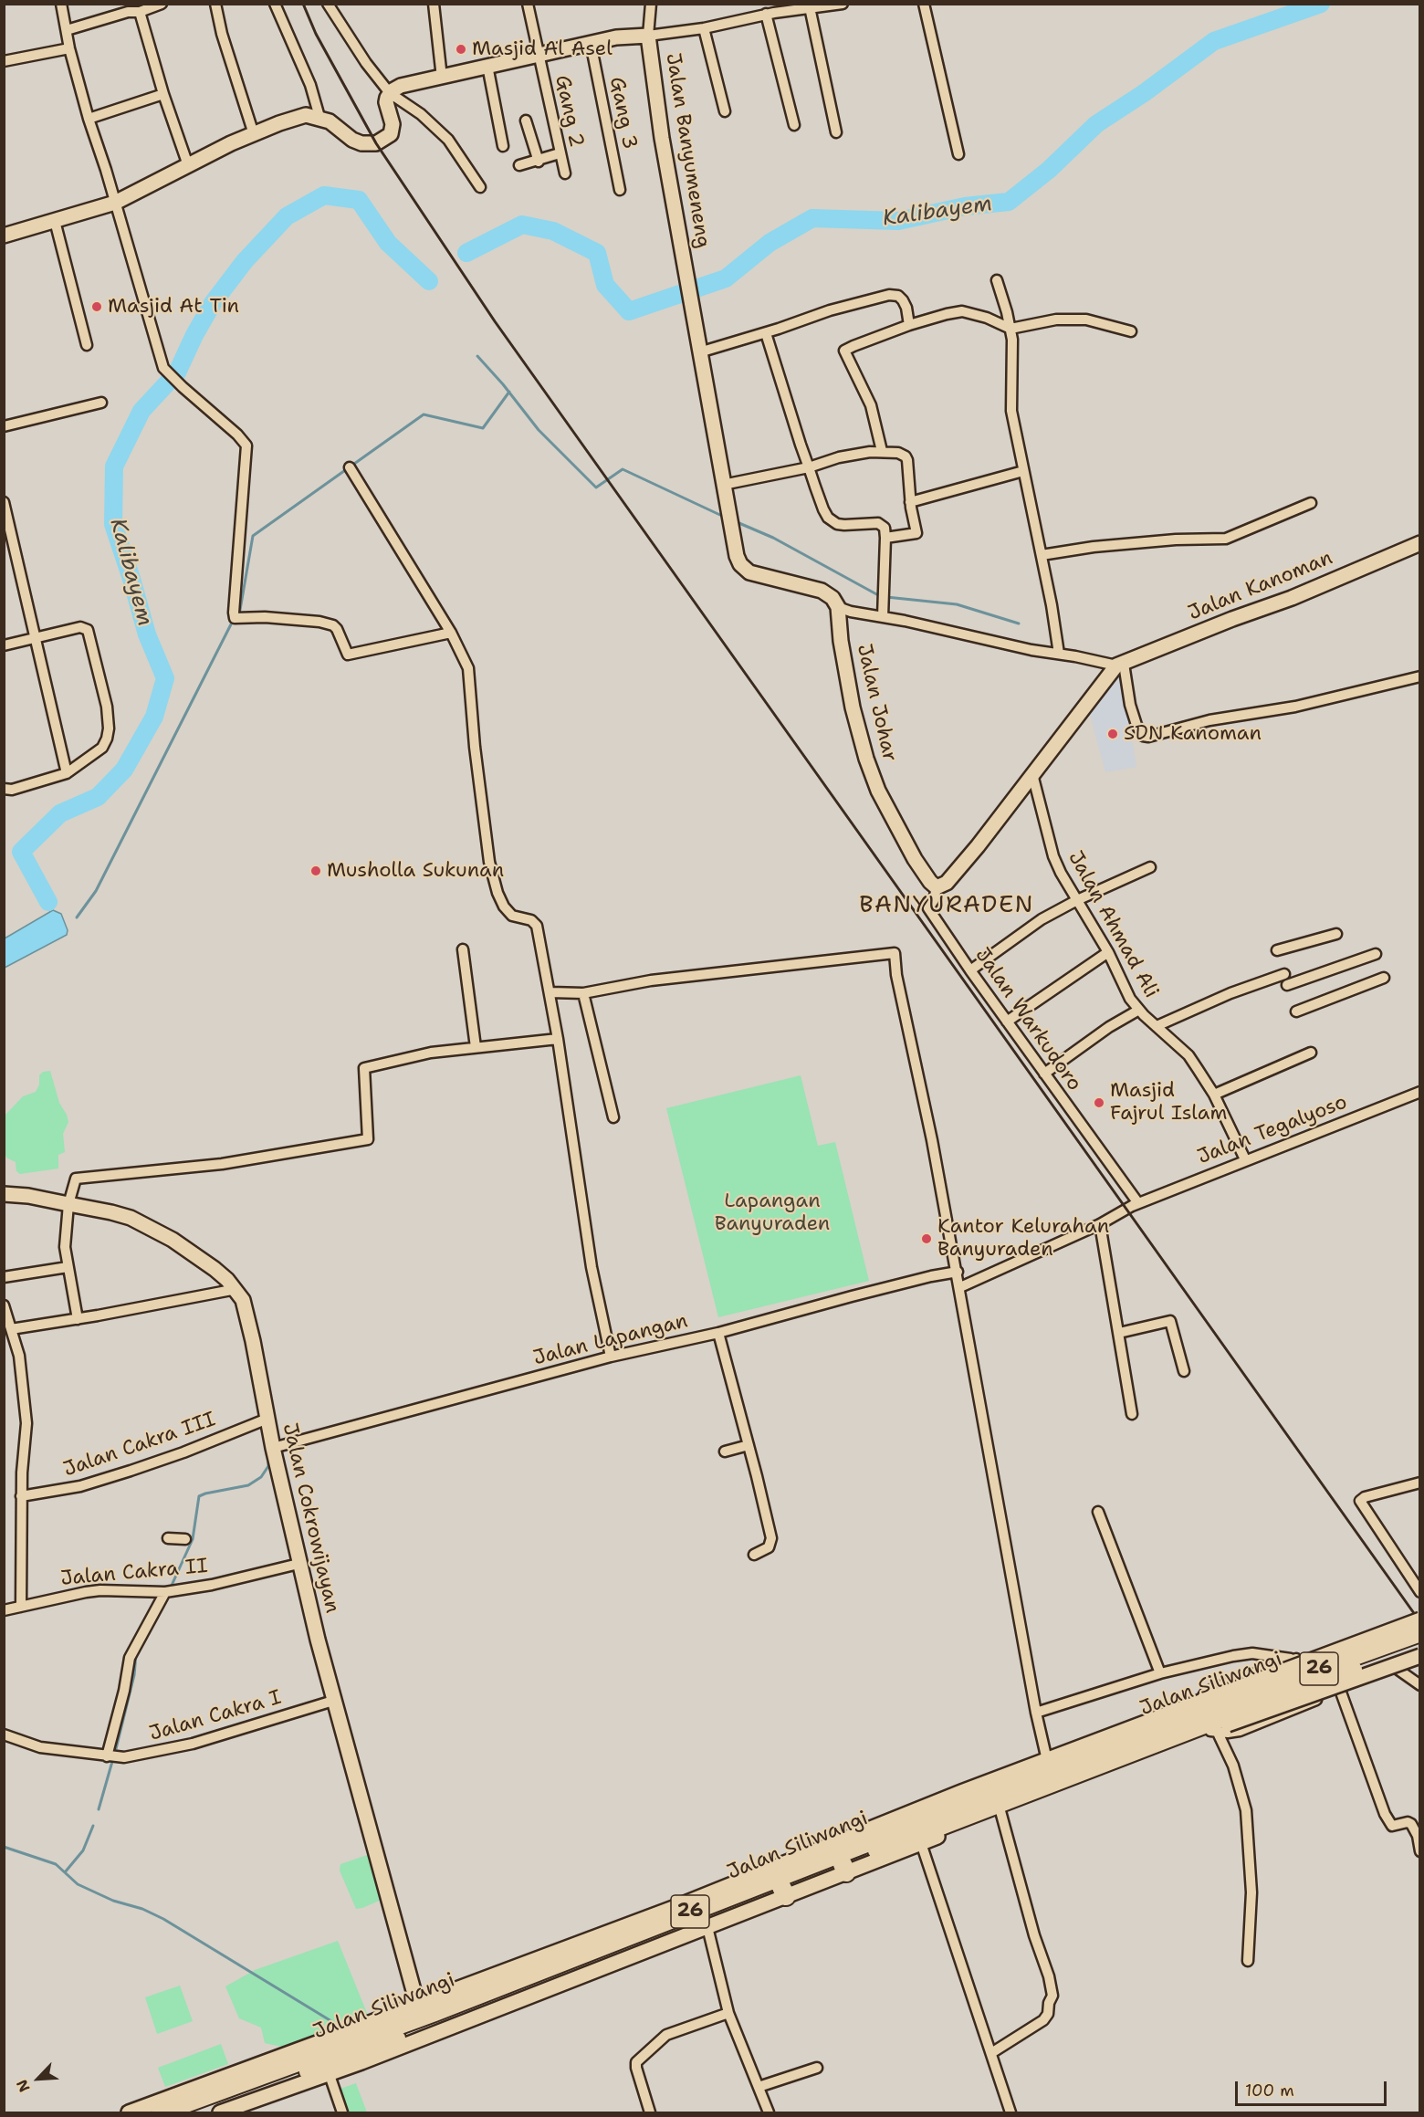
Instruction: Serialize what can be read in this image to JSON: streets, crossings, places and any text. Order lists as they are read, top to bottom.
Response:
{
  "streets": {
    "highway": ["26", "Jalan Siliwangi"],
    "street": [
      "Gang 2",
      "Gang 3",
      "Jalan Banyumeneng",
      "Jalan Kanoman",
      "Jalan Johar",
      "Jalan Ahmad Ali",
      "Jalan Warkudoro",
      "Jalan Tegalyoso",
      "Jalan Lapangan",
      "Jalan Cakra III",
      "Jalan Cokrowijayan",
      "Jalan Cakra II",
      "Jalan Cakra I"
    ]
  },
  "crossings": [
    ["Gang 2", "Jalan Banyumeneng"],
    ["Gang 3", "Jalan Banyumeneng"],
    ["Jalan Johar", "Jalan Warkudoro"],
    ["Jalan Ahmad Ali", "Jalan Tegalyoso"],
    ["Jalan Warkudoro", "Jalan Tegalyoso"],
    ["Jalan Lapangan", "Jalan Cokrowijayan"],
    ["Jalan Cakra III", "Jalan Cokrowijayan"],
    ["Jalan Cokrowijayan", "Jalan Cakra II"],
    ["Jalan Cokrowijayan", "Jalan Cakra I"]
  ],
  "districts": ["BANYURADEN"],
  "water": ["Kalibayem"],
  "parks": ["Lapangan Banyuraden"],
  "places": [
    "Masjid Al Asel",
    "Masjid At Tin",
    "SDN Kanoman",
    "Musholla Sukunan",
    "Masjid Fajrul Islam",
    "Kantor Kelurahan Banyuraden"
  ],
  "scale_bar": "100 m",
  "north": "bottom left"
}
